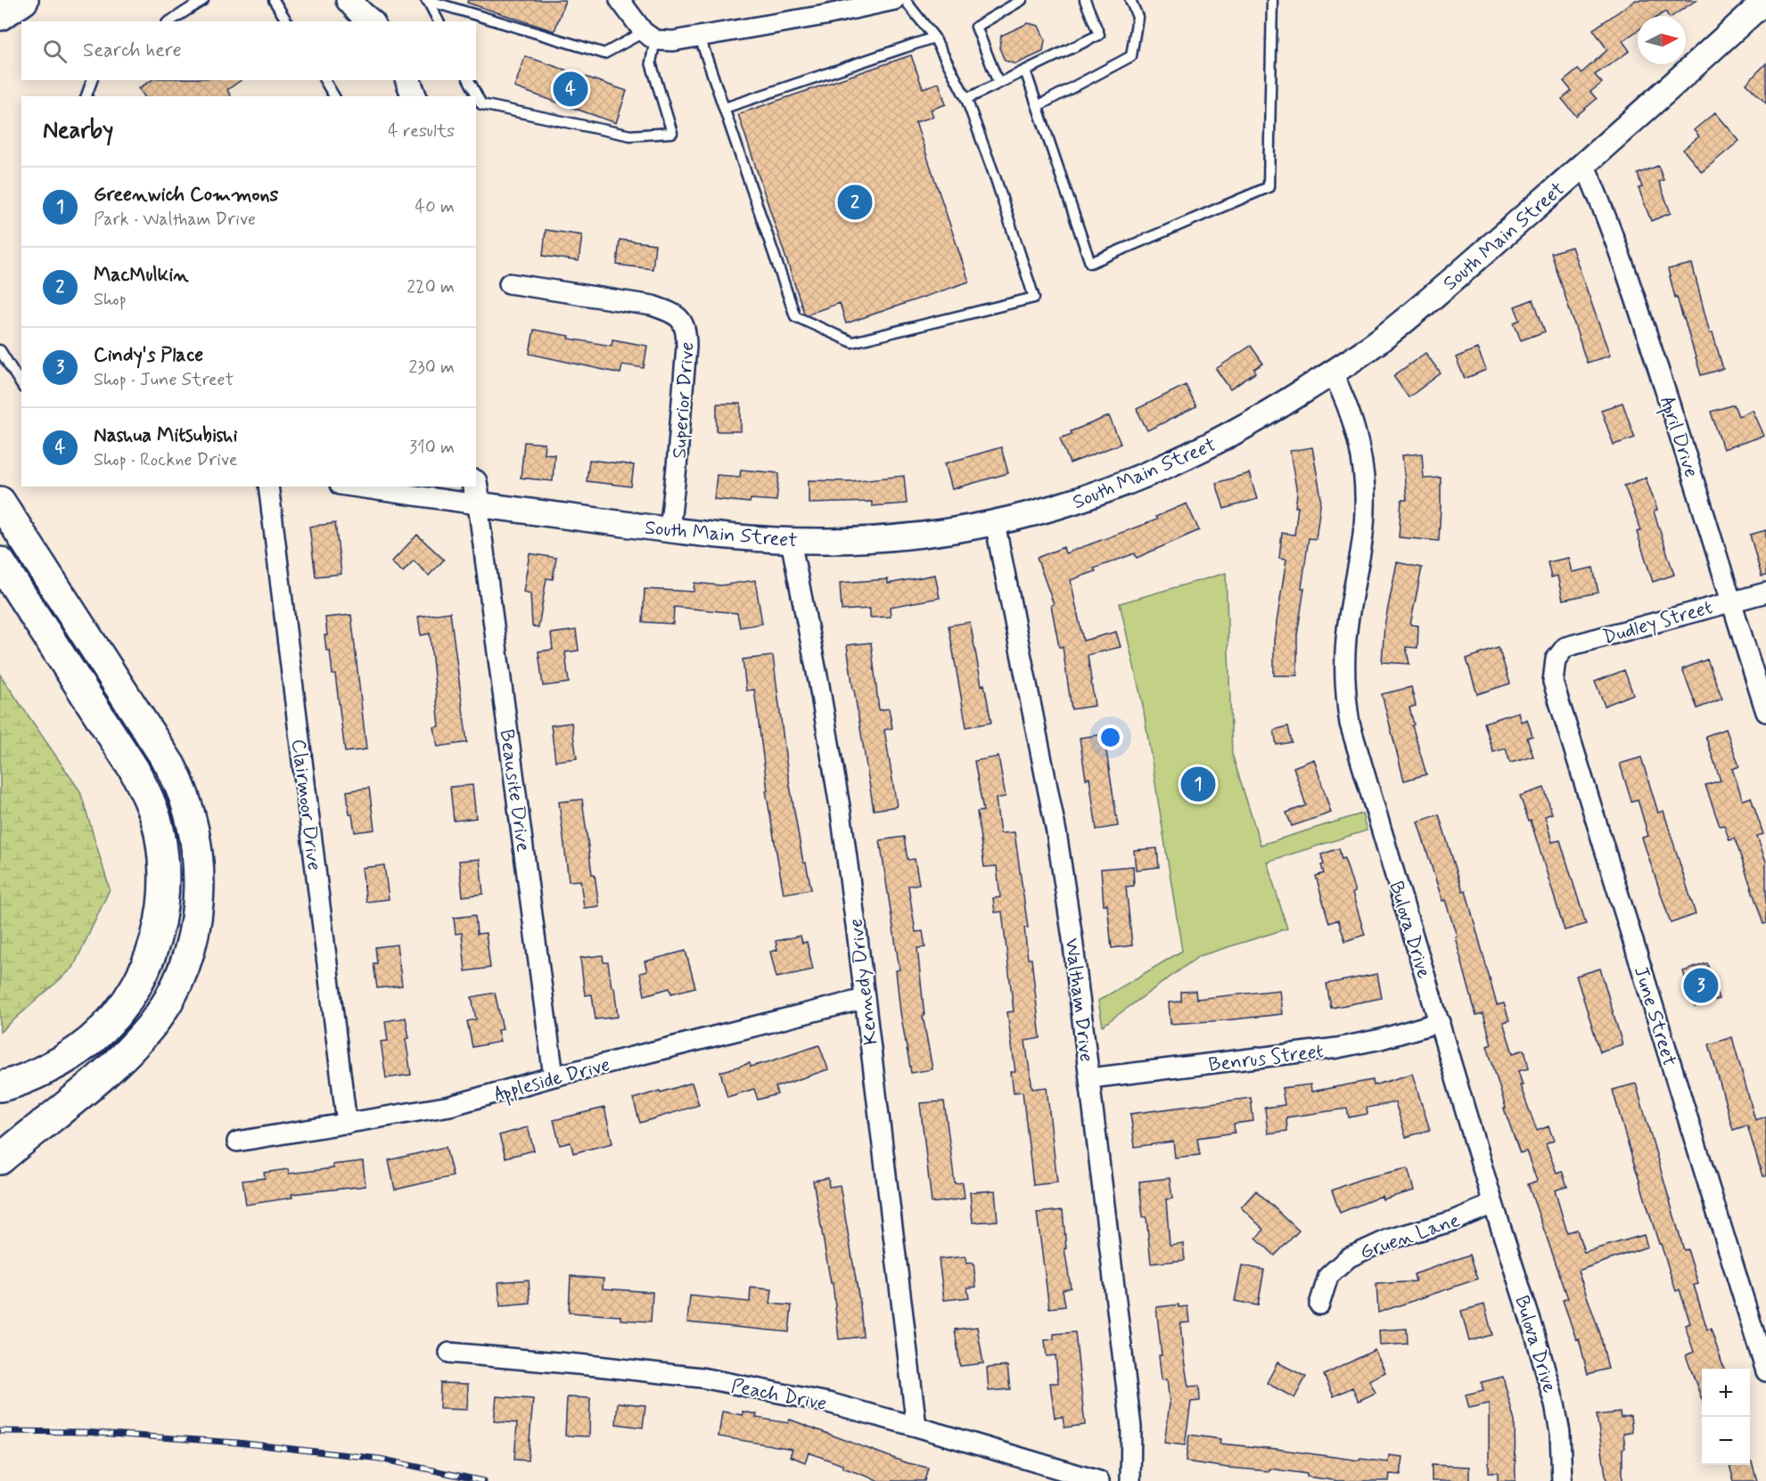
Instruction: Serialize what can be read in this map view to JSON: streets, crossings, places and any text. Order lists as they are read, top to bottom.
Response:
{
  "streets": {
    "street": [
      "South Main Street",
      "Superior Drive",
      "April Drive",
      "Dudley Street",
      "Beausite Drive",
      "Clairmoor Drive",
      "Bulova Drive",
      "Kennedy Drive",
      "Waltham Drive",
      "June Street",
      "Benrus Street",
      "Appleside Drive",
      "Gruen Lane",
      "Peach Drive"
    ]
  },
  "crossings": [
    ["South Main Street", "Superior Drive"],
    ["South Main Street", "April Drive"],
    ["South Main Street", "Beausite Drive"],
    ["South Main Street", "Bulova Drive"],
    ["South Main Street", "Kennedy Drive"],
    ["South Main Street", "Waltham Drive"],
    ["April Drive", "Dudley Street"],
    ["Dudley Street", "June Street"],
    ["Beausite Drive", "Appleside Drive"],
    ["Clairmoor Drive", "Appleside Drive"],
    ["Bulova Drive", "Benrus Street"],
    ["Bulova Drive", "Gruen Lane"],
    ["Kennedy Drive", "Appleside Drive"],
    ["Kennedy Drive", "Peach Drive"],
    ["Waltham Drive", "Benrus Street"]
  ],
  "north": "right",
  "page": {
    "search": "Search here",
    "pins": [
      "4",
      "2",
      "1",
      "3"
    ],
    "heading": ["Nearby", "4 results"],
    "list": [
      {
        "mark": "1",
        "name": "Greenwich Commons",
        "note": "Park · Waltham Drive",
        "value": "40 m"
      },
      {
        "mark": "2",
        "name": "MacMulkin",
        "note": "Shop",
        "value": "220 m"
      },
      {
        "mark": "3",
        "name": "Cindy's Place",
        "note": "Shop · June Street",
        "value": "230 m"
      },
      {
        "mark": "4",
        "name": "Nashua Mitsubishi",
        "note": "Shop · Rockne Drive",
        "value": "310 m"
      }
    ],
    "map_buttons": ["+", "−"]
  }
}
